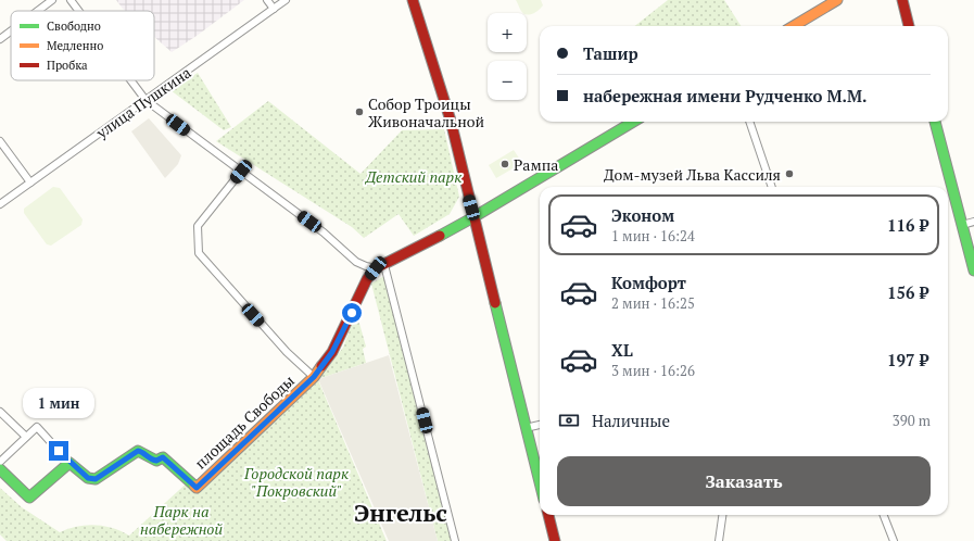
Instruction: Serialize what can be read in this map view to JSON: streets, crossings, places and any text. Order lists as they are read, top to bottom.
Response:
{
  "streets": {
    "main road": ["площадь Свободы"],
    "street": ["улица Пушкина"]
  },
  "districts": ["Энгельс"],
  "parks": ["Детский парк", "Городской парк \"Покровский\"", "Парк на набережной"],
  "places": ["Собор Троицы Живоначальной", "Рампа", "Дом-музей Льва Кассиля"],
  "legend": ["Свободно", "Медленно", "Пробка"],
  "page": {
    "map_buttons": ["+", "−"],
    "banner": ["Ташир", "набережная имени Рудченко М.М."],
    "list": [
      {
        "name": "Эконом",
        "note": "1 мин · 16:24",
        "value": "116 ₽"
      },
      {
        "name": "Комфорт",
        "note": "2 мин · 16:25",
        "value": "156 ₽"
      },
      {
        "name": "XL",
        "note": "3 мин · 16:26",
        "value": "197 ₽"
      }
    ],
    "bubble": "1 мин",
    "pay": ["Наличные", "390 m"],
    "buttons": "Заказать"
  }
}
